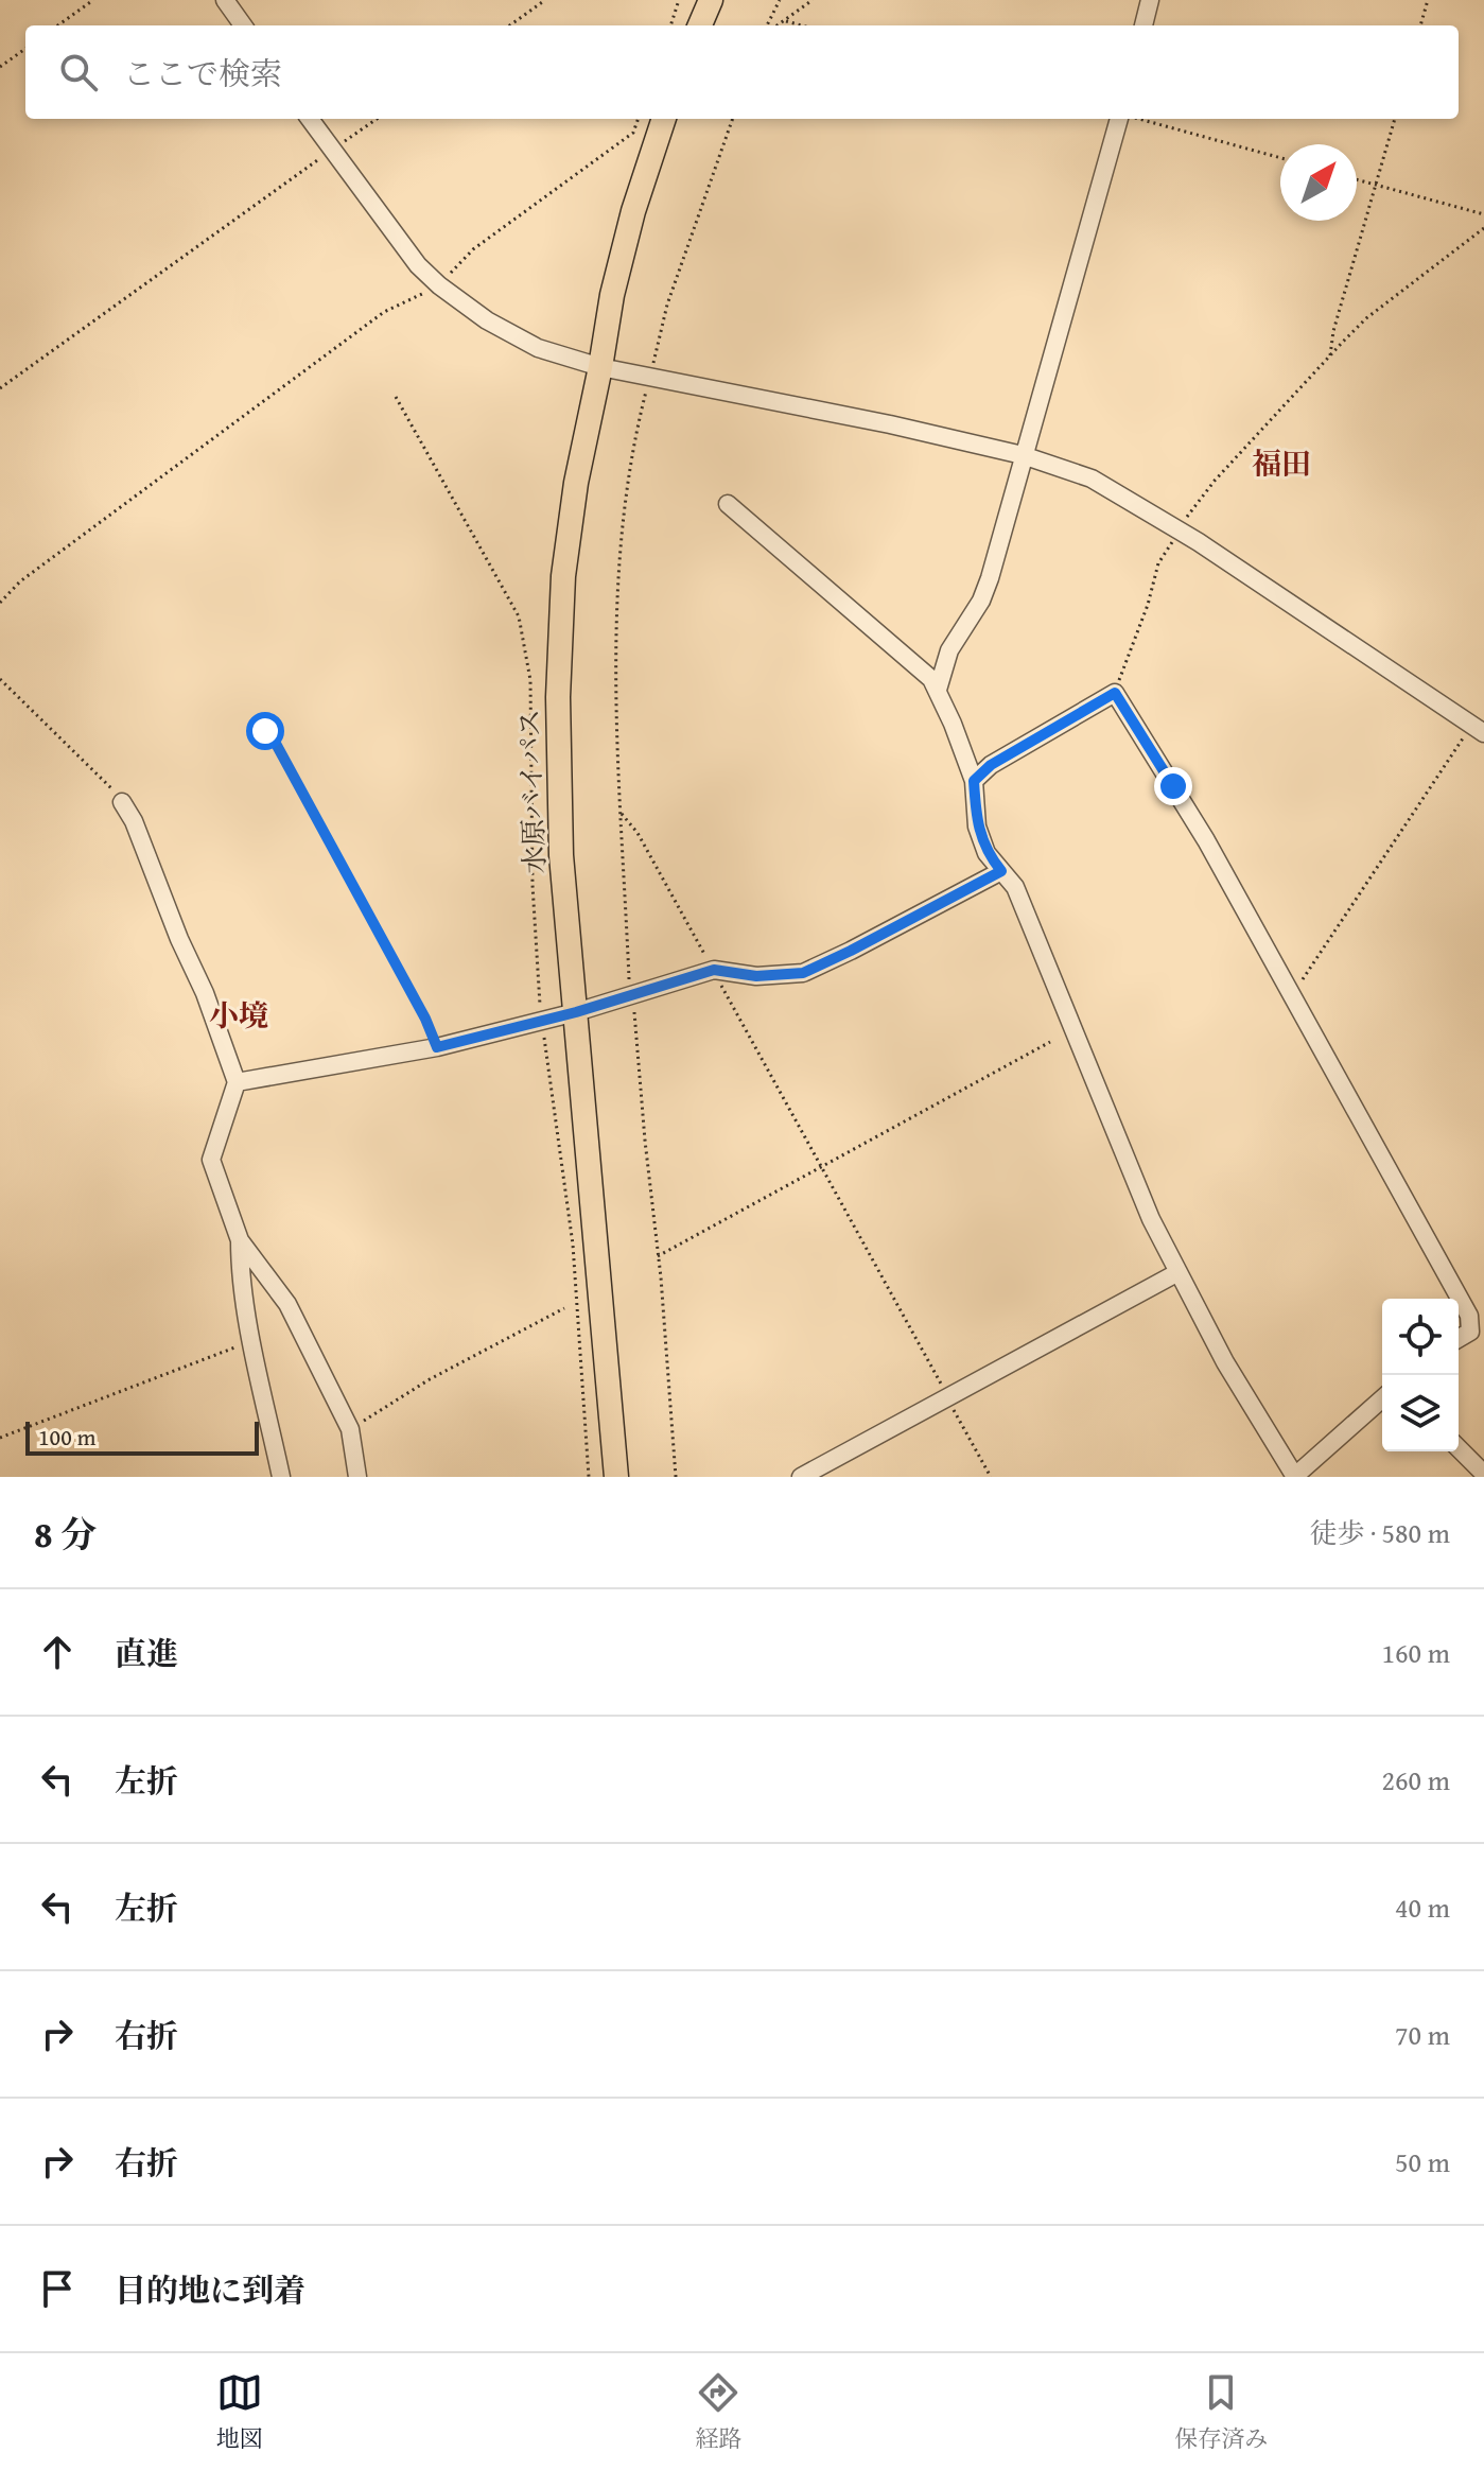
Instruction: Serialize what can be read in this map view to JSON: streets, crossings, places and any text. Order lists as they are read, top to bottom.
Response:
{
  "streets": {
    "highway": ["水原バイパス"]
  },
  "districts": ["福田", "小境"],
  "scale_bar": "100 m",
  "north": "top right",
  "page": {
    "search": "ここで検索",
    "scale": "100 m",
    "heading": ["8 分", "徒歩 · 580 m"],
    "list": [
      ["直進", "160 m"],
      ["左折", "260 m"],
      ["左折", "40 m"],
      ["右折", "70 m"],
      ["右折", "50 m"],
      "目的地に到着"
    ],
    "nav": ["地図", "経路", "保存済み"]
  }
}
